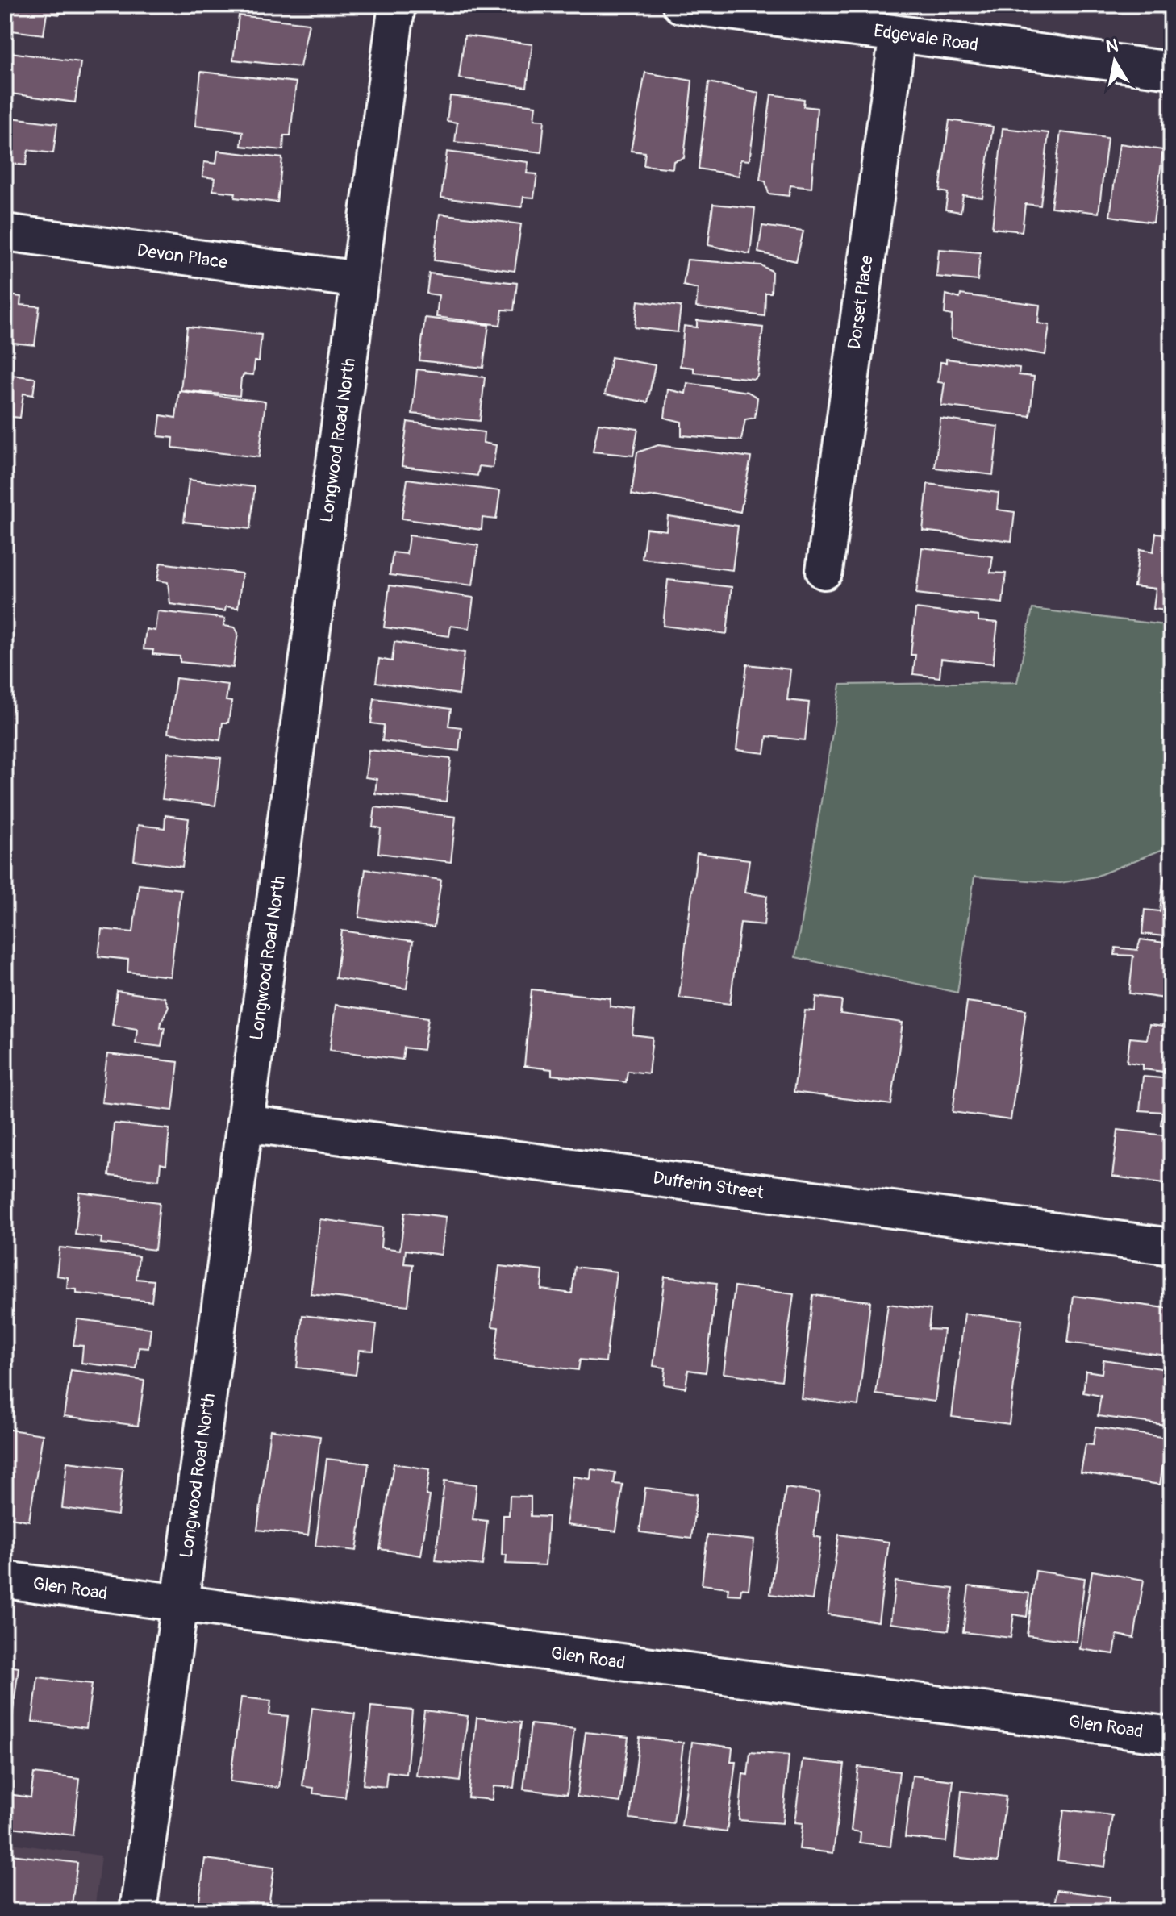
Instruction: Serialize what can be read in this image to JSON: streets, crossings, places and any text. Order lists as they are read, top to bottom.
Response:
{
  "streets": {
    "street": [
      "Edgevale Road",
      "Devon Place",
      "Dorset Place",
      "Longwood Road North",
      "Dufferin Street",
      "Glen Road"
    ]
  },
  "crossings": [
    ["Edgevale Road", "Dorset Place"],
    ["Devon Place", "Longwood Road North"],
    ["Longwood Road North", "Dufferin Street"],
    ["Longwood Road North", "Glen Road"]
  ],
  "north": "top"
}
